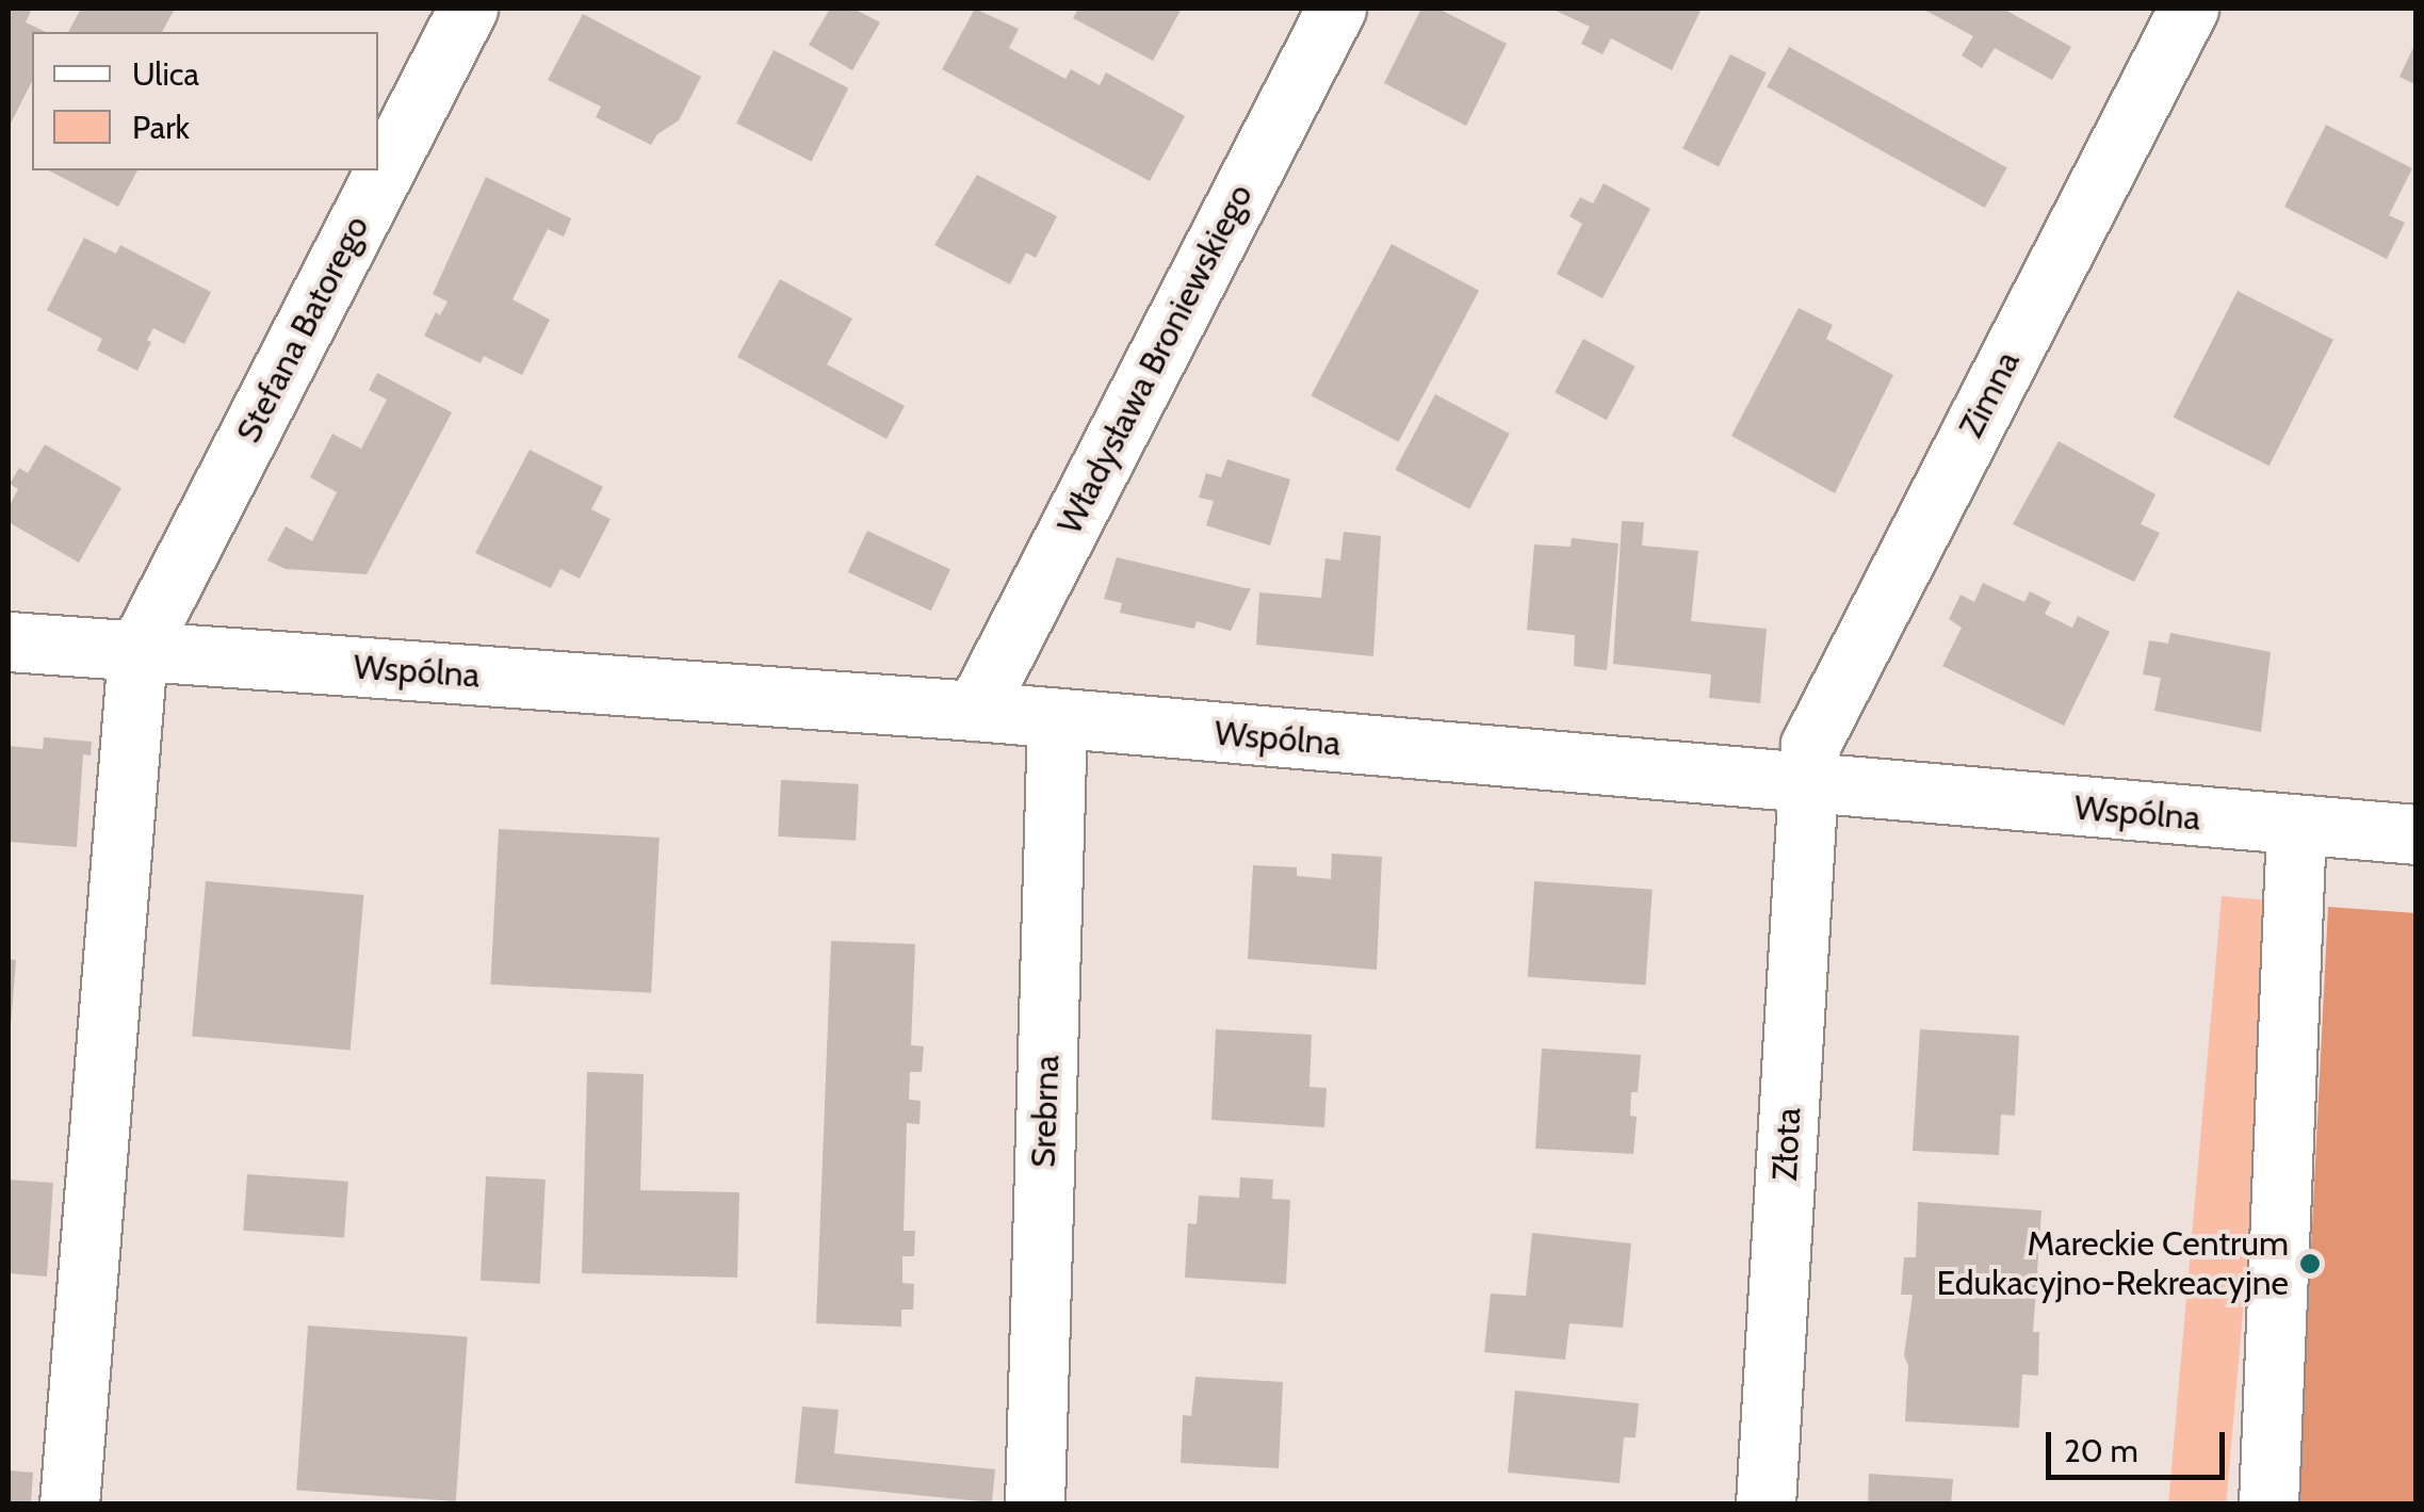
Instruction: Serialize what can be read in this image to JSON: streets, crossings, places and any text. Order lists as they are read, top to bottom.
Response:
{
  "streets": {
    "street": [
      "Stefana Batorego",
      "Władysława Broniewskiego",
      "Zimna",
      "Wspólna",
      "Srebrna",
      "Złota"
    ]
  },
  "crossings": [
    ["Stefana Batorego", "Wspólna"],
    ["Władysława Broniewskiego", "Wspólna"],
    ["Zimna", "Wspólna"],
    ["Zimna", "Złota"],
    ["Wspólna", "Srebrna"],
    ["Wspólna", "Złota"]
  ],
  "places": ["Mareckie Centrum Edukacyjno-Rekreacyjne"],
  "legend": ["Ulica", "Park"],
  "scale_bar": "20 m"
}
